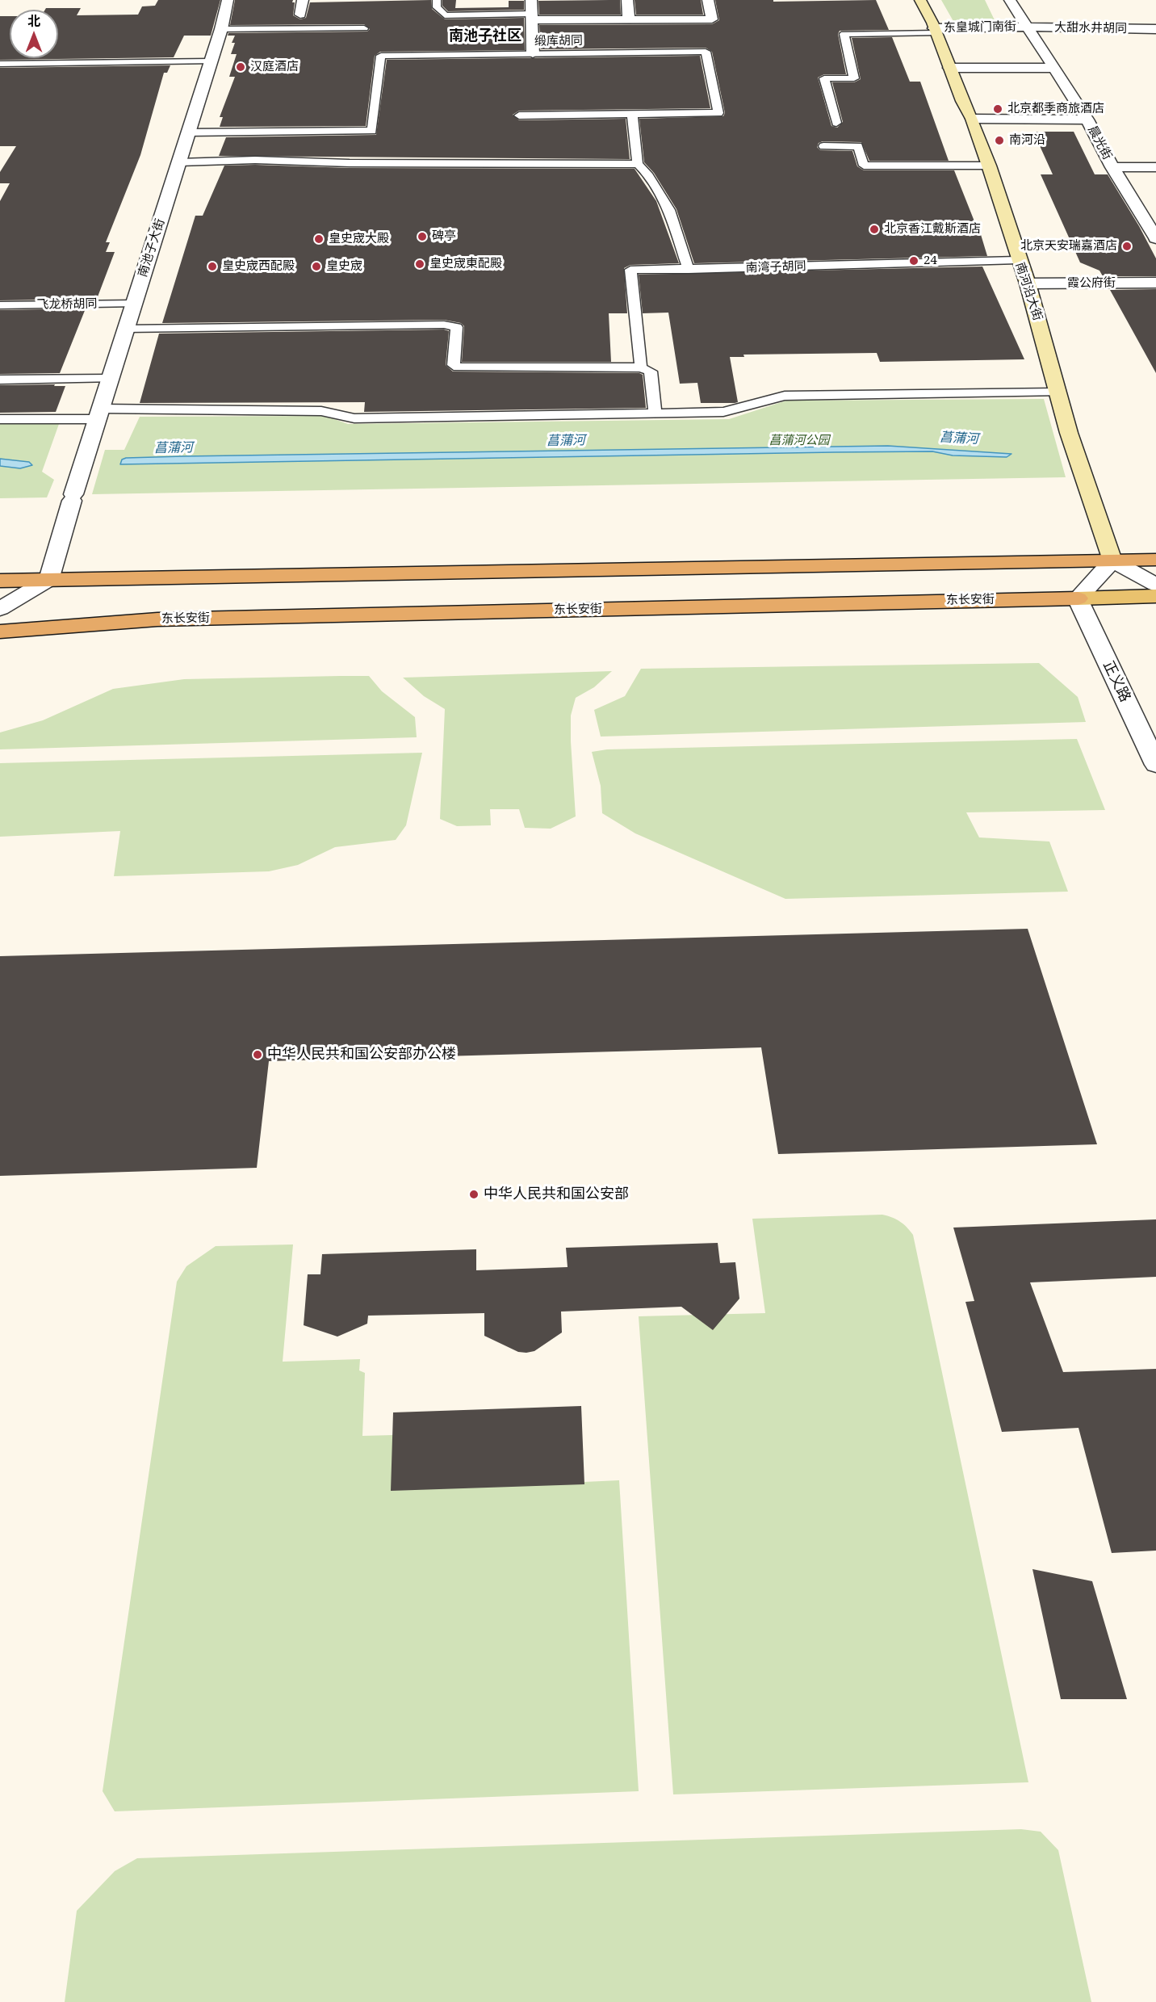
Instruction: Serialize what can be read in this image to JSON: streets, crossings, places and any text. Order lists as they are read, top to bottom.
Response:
{
  "streets": {
    "highway": ["东长安街"],
    "main road": ["南河沿大街"],
    "street": [
      "东皇城门南街",
      "大甜水井胡同",
      "晨光街",
      "南池子大街",
      "霞公府街",
      "正义路"
    ],
    "lane": ["缎库胡同", "南湾子胡同", "飞龙桥胡同"]
  },
  "crossings": [
    ["东皇城门南街", "大甜水井胡同"],
    ["东皇城门南街", "晨光街"],
    ["东皇城门南街", "南河沿大街"],
    ["大甜水井胡同", "晨光街"],
    ["缎库胡同", "南池子大街"],
    ["南池子大街", "飞龙桥胡同"],
    ["南湾子胡同", "南河沿大街"],
    ["霞公府街", "南河沿大街"],
    ["东长安街", "正义路"]
  ],
  "districts": ["南池子社区"],
  "water": ["菖蒲河"],
  "parks": ["菖蒲河公园"],
  "places": [
    "汉庭酒店",
    "北京都季商旅酒店",
    "南河沿",
    "北京香江戴斯酒店",
    "碑亭",
    "皇史宬大殿",
    "北京天安瑞嘉酒店",
    "24",
    "皇史宬東配殿",
    "皇史宬西配殿",
    "皇史宬",
    "中华人民共和国公安部办公楼",
    "中华人民共和国公安部"
  ],
  "north": "top"
}
